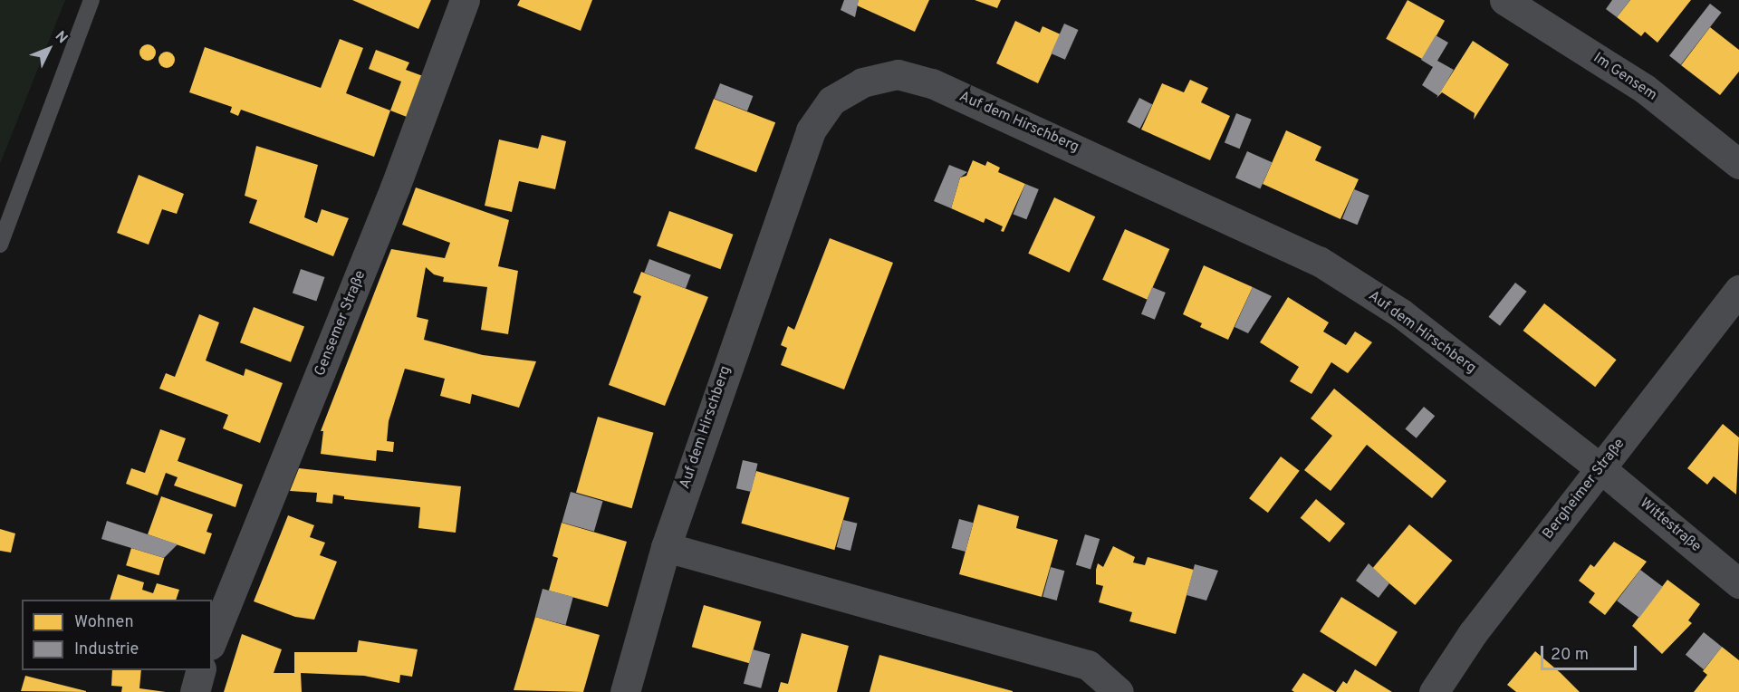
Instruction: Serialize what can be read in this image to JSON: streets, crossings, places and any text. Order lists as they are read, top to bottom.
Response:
{
  "streets": {
    "street": [
      "Im Gensem",
      "Auf dem Hirschberg",
      "Gensemer Straße",
      "Bergheimer Straße",
      "Wittestraße"
    ]
  },
  "crossings": [
    ["Auf dem Hirschberg", "Bergheimer Straße"],
    ["Auf dem Hirschberg", "Wittestraße"],
    ["Bergheimer Straße", "Wittestraße"]
  ],
  "legend": ["Wohnen", "Industrie"],
  "scale_bar": "20 m",
  "north": "top right"
}
